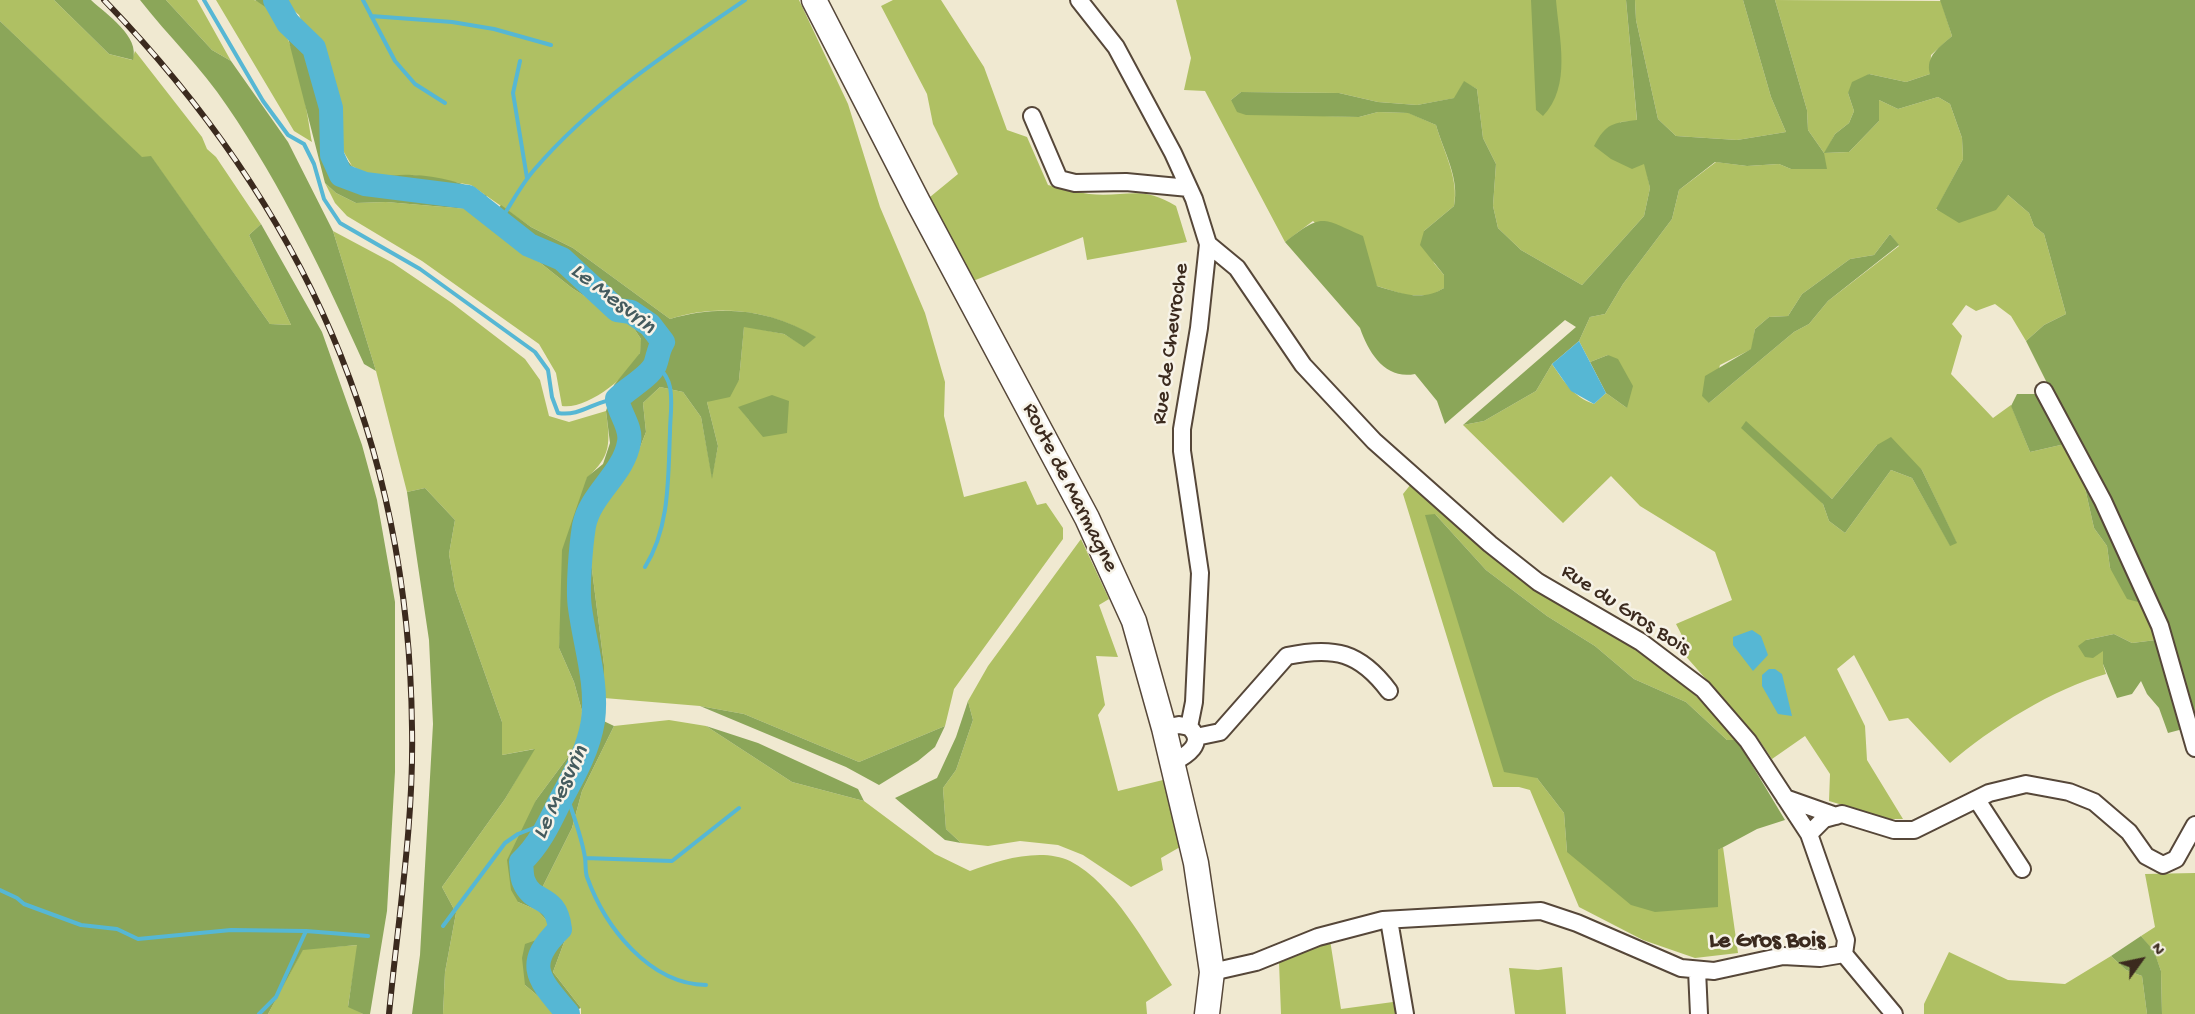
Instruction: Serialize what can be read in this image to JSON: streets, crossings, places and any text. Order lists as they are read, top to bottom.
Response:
{
  "streets": {
    "main road": ["Route de Marmagne"],
    "street": ["Rue de Chevroche", "Rue du Gros Bois"]
  },
  "crossings": [
    ["Rue de Chevroche", "Rue du Gros Bois"]
  ],
  "districts": ["Le Gros Bois"],
  "water": ["Le Mesvrin"],
  "north": "top right"
}
